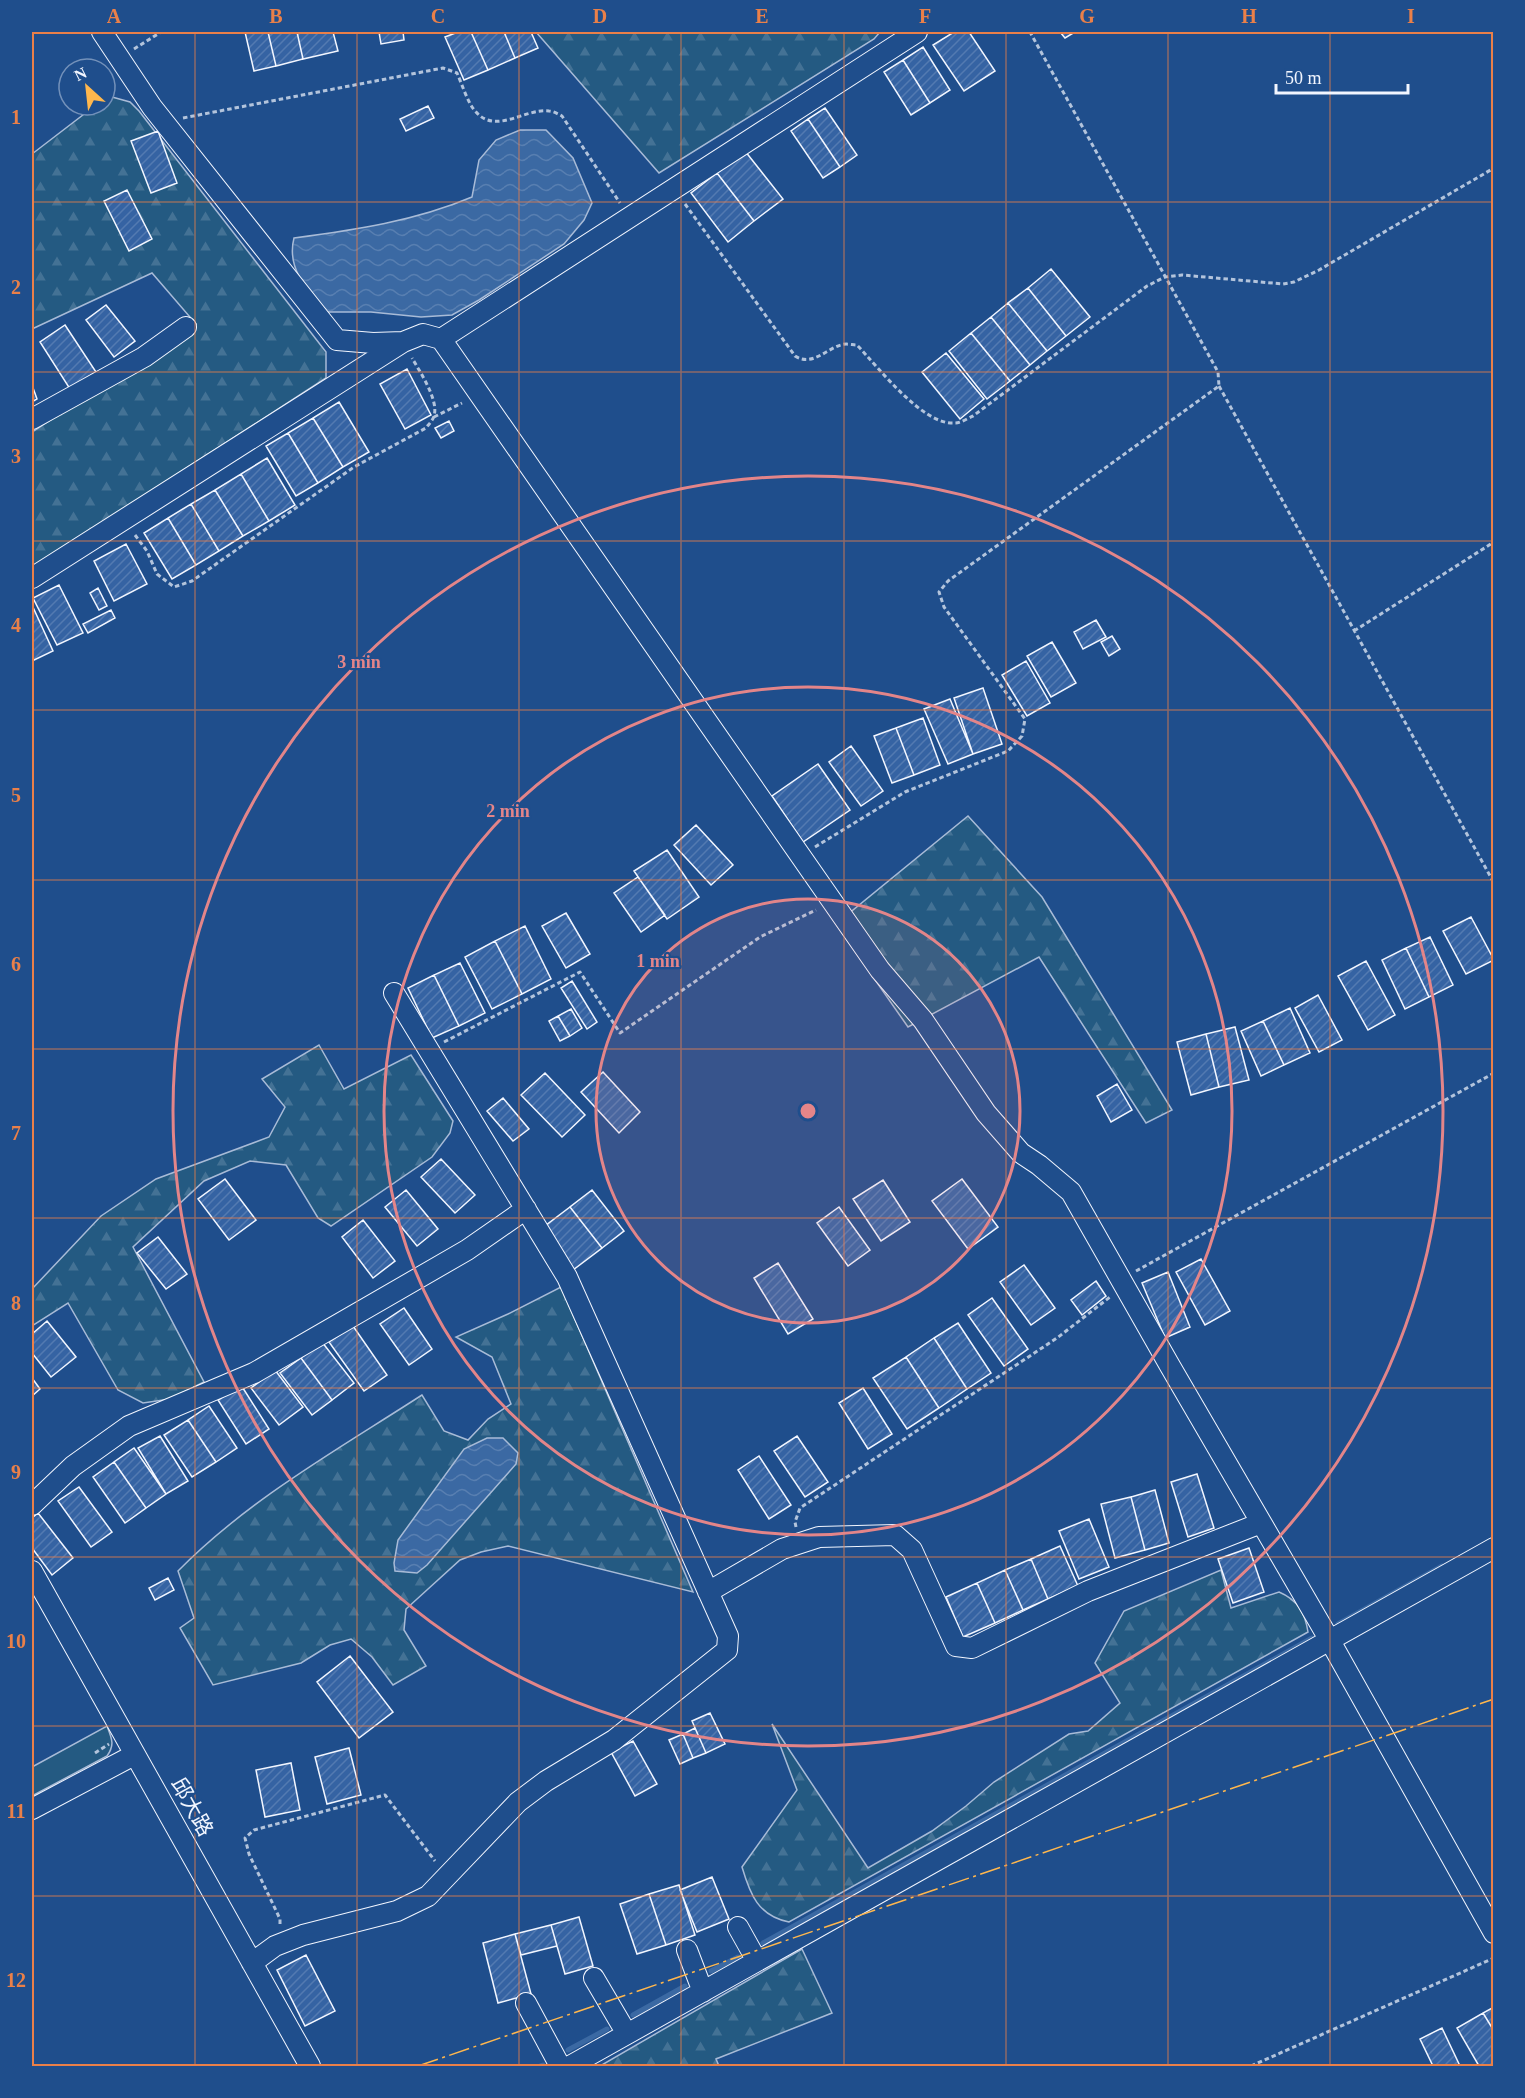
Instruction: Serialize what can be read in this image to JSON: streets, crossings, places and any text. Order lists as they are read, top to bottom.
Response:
{
  "streets": {
    "street": ["邱大路"]
  },
  "scale_bar": "50 m",
  "north": "top left",
  "grid": {
    "columns": [
      "A",
      "B",
      "C",
      "D",
      "E",
      "F",
      "G",
      "H",
      "I"
    ],
    "rows": [
      "1",
      "2",
      "3",
      "4",
      "5",
      "6",
      "7",
      "8",
      "9",
      "10",
      "11",
      "12"
    ]
  },
  "rings": ["3 min", "2 min", "1 min"]
}
